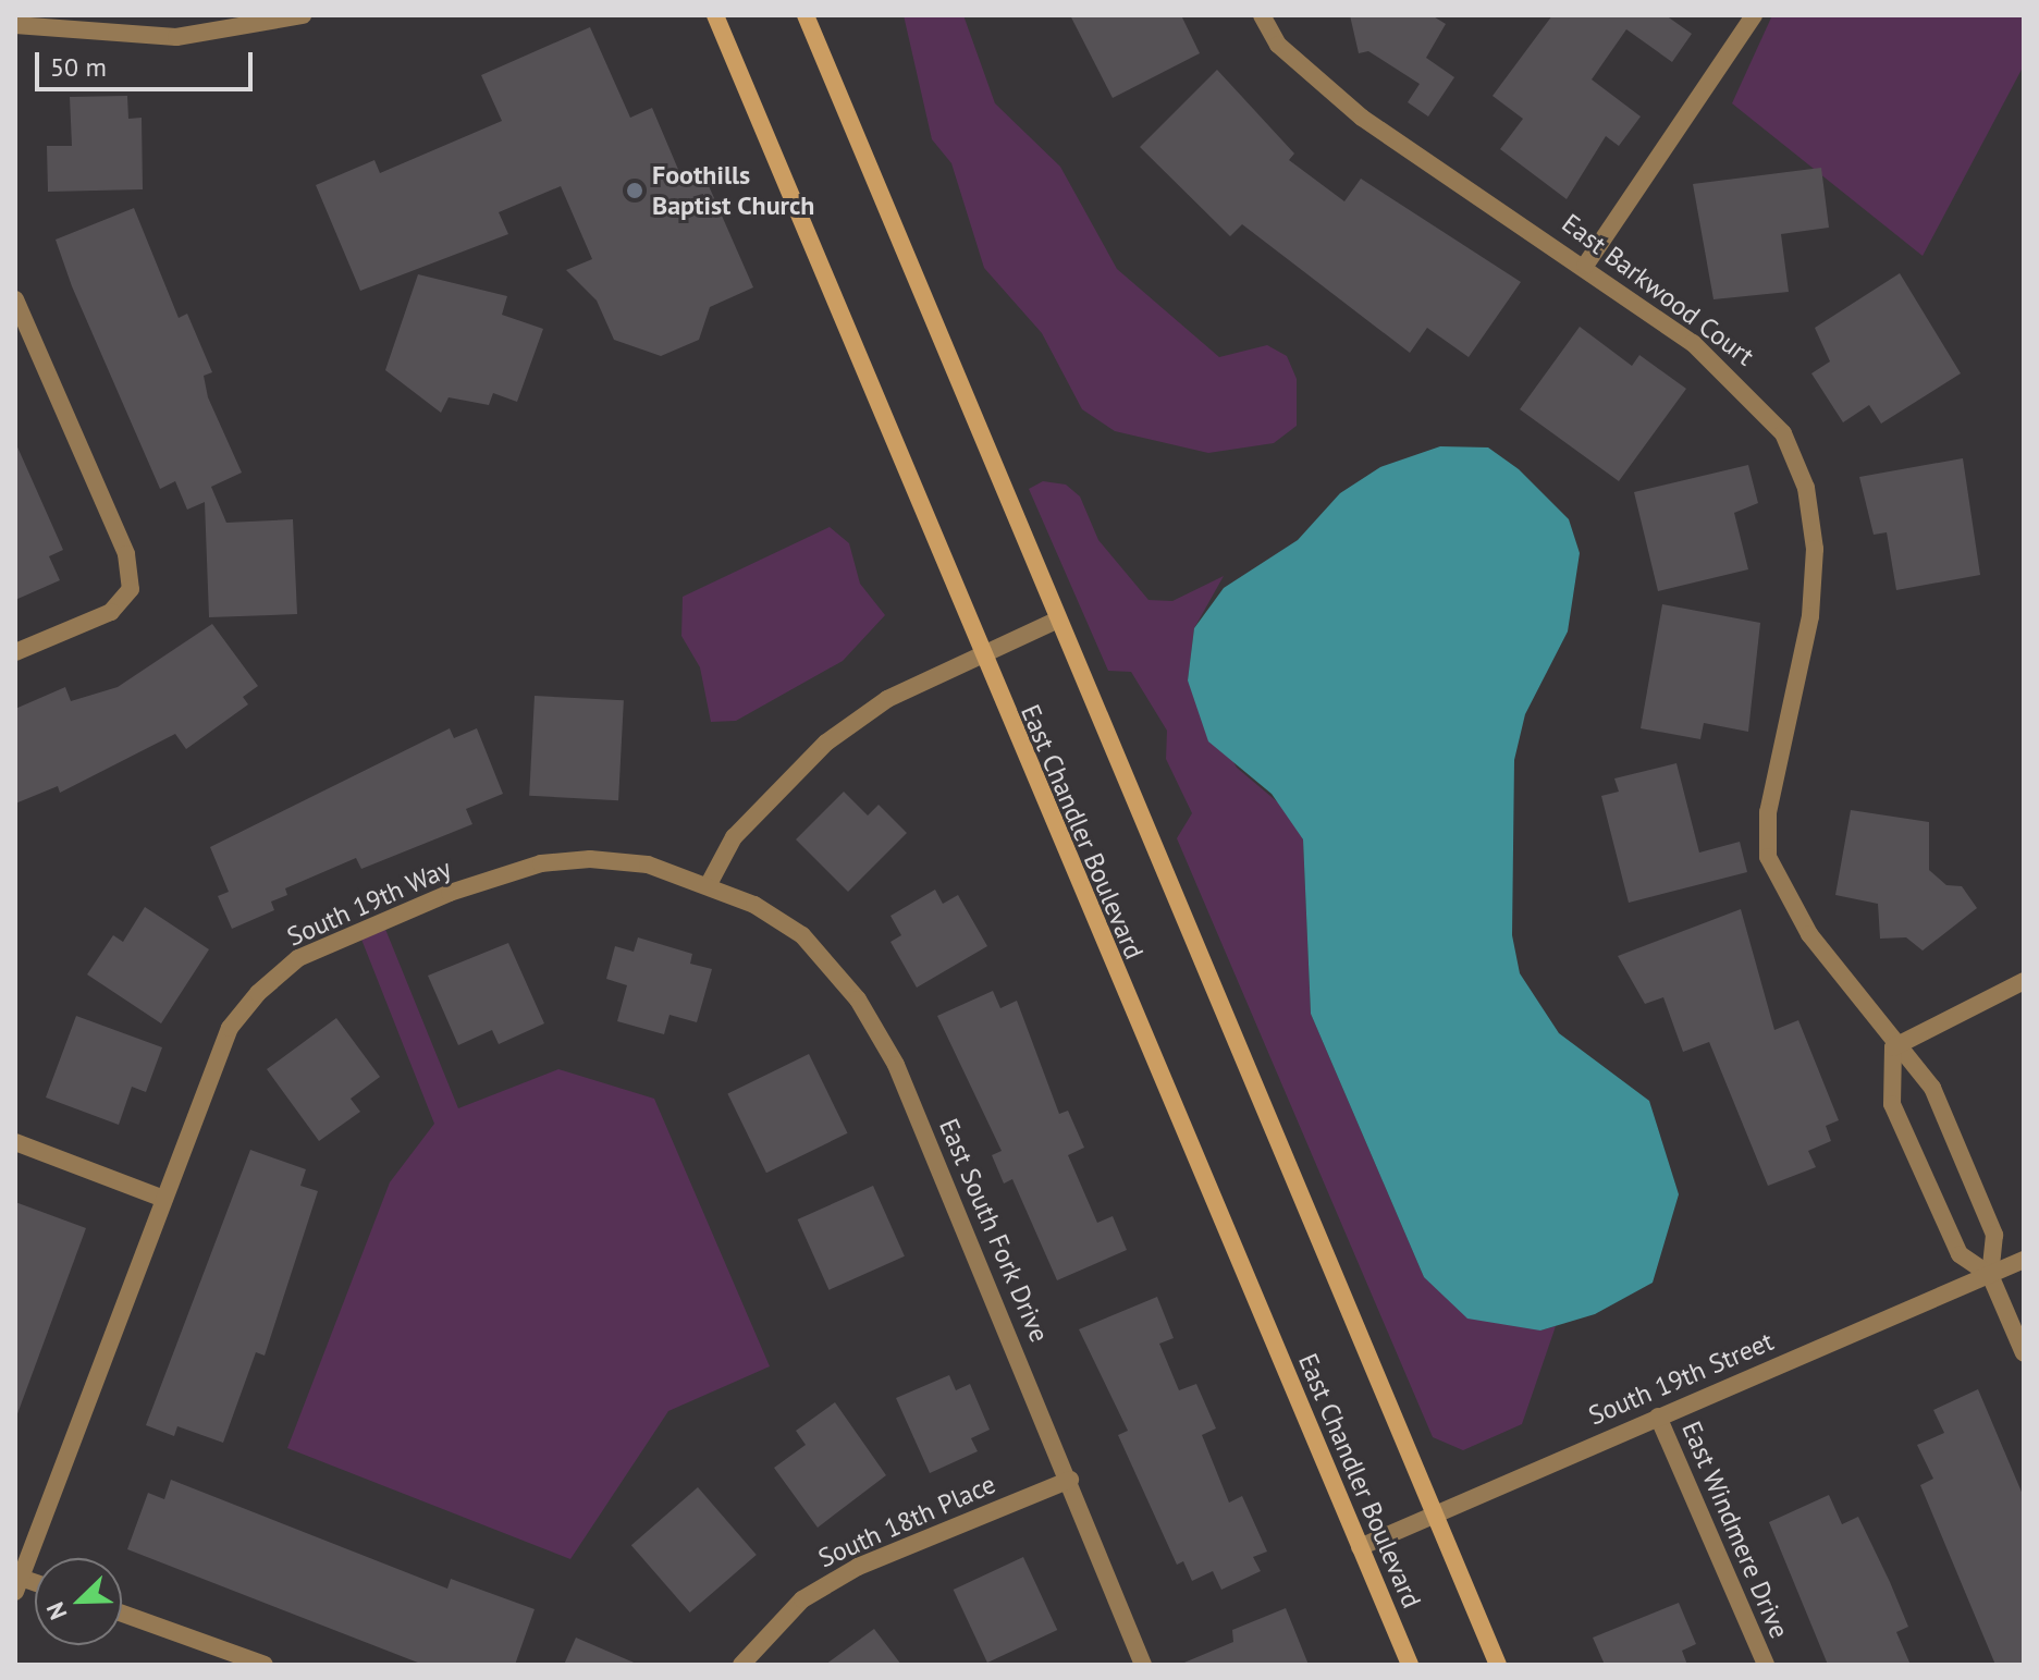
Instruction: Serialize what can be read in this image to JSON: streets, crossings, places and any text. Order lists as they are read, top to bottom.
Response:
{
  "streets": {
    "main road": ["East Chandler Boulevard"],
    "street": [
      "East Barkwood Court",
      "South 19th Way",
      "East South Fork Drive",
      "South 19th Street",
      "South 18th Place",
      "East Windmere Drive"
    ]
  },
  "crossings": [
    ["East Barkwood Court", "South 19th Street"],
    ["East Chandler Boulevard", "South 19th Street"],
    ["South 19th Way", "East South Fork Drive"],
    ["East South Fork Drive", "South 18th Place"],
    ["South 19th Street", "East Windmere Drive"]
  ],
  "places": ["Foothills Baptist Church"],
  "scale_bar": "50 m",
  "north": "bottom left"
}
